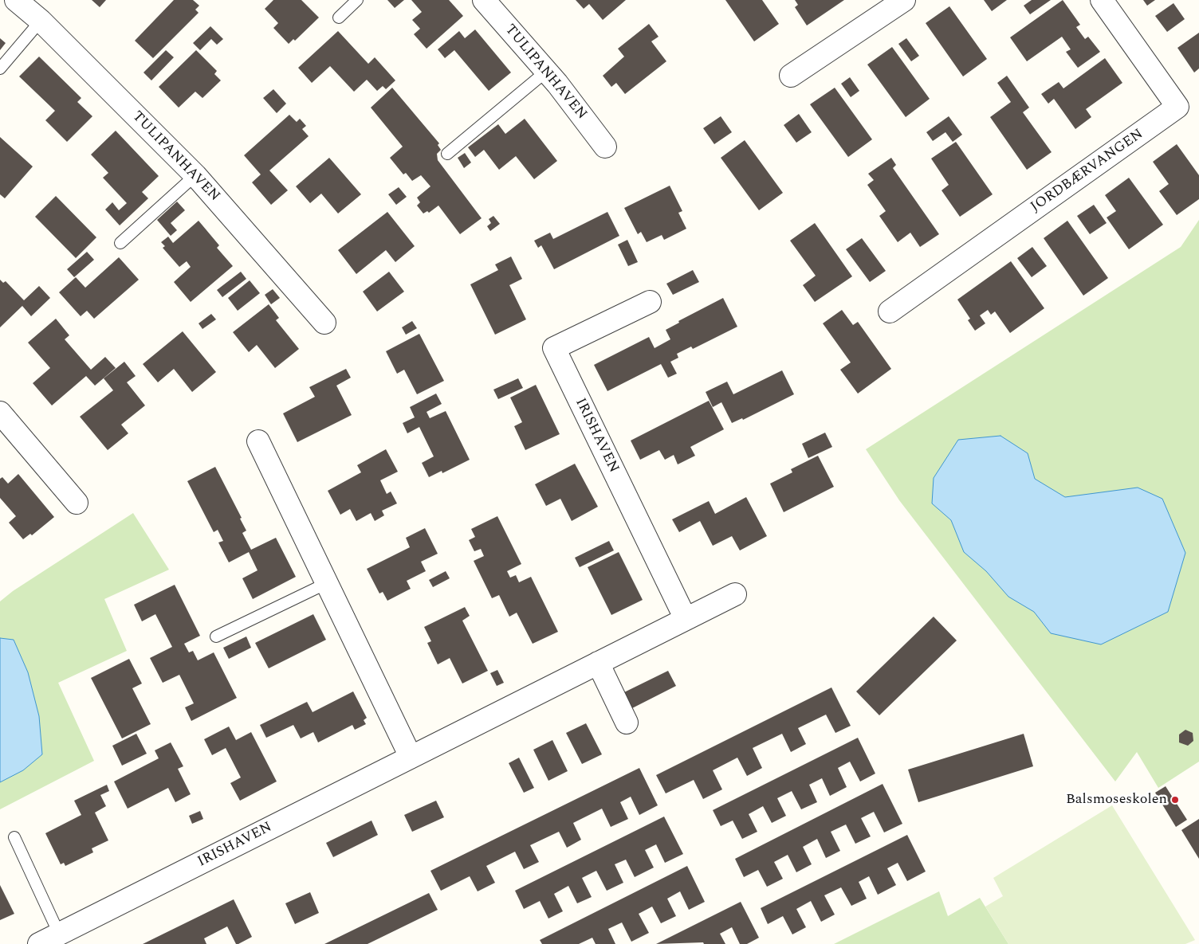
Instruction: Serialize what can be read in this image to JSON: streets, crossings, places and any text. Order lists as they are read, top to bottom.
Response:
{
  "streets": {
    "street": ["TULIPANHAVEN", "JORDBÆRVANGEN", "IRISHAVEN"]
  },
  "places": ["Balsmoseskolen"]
}
